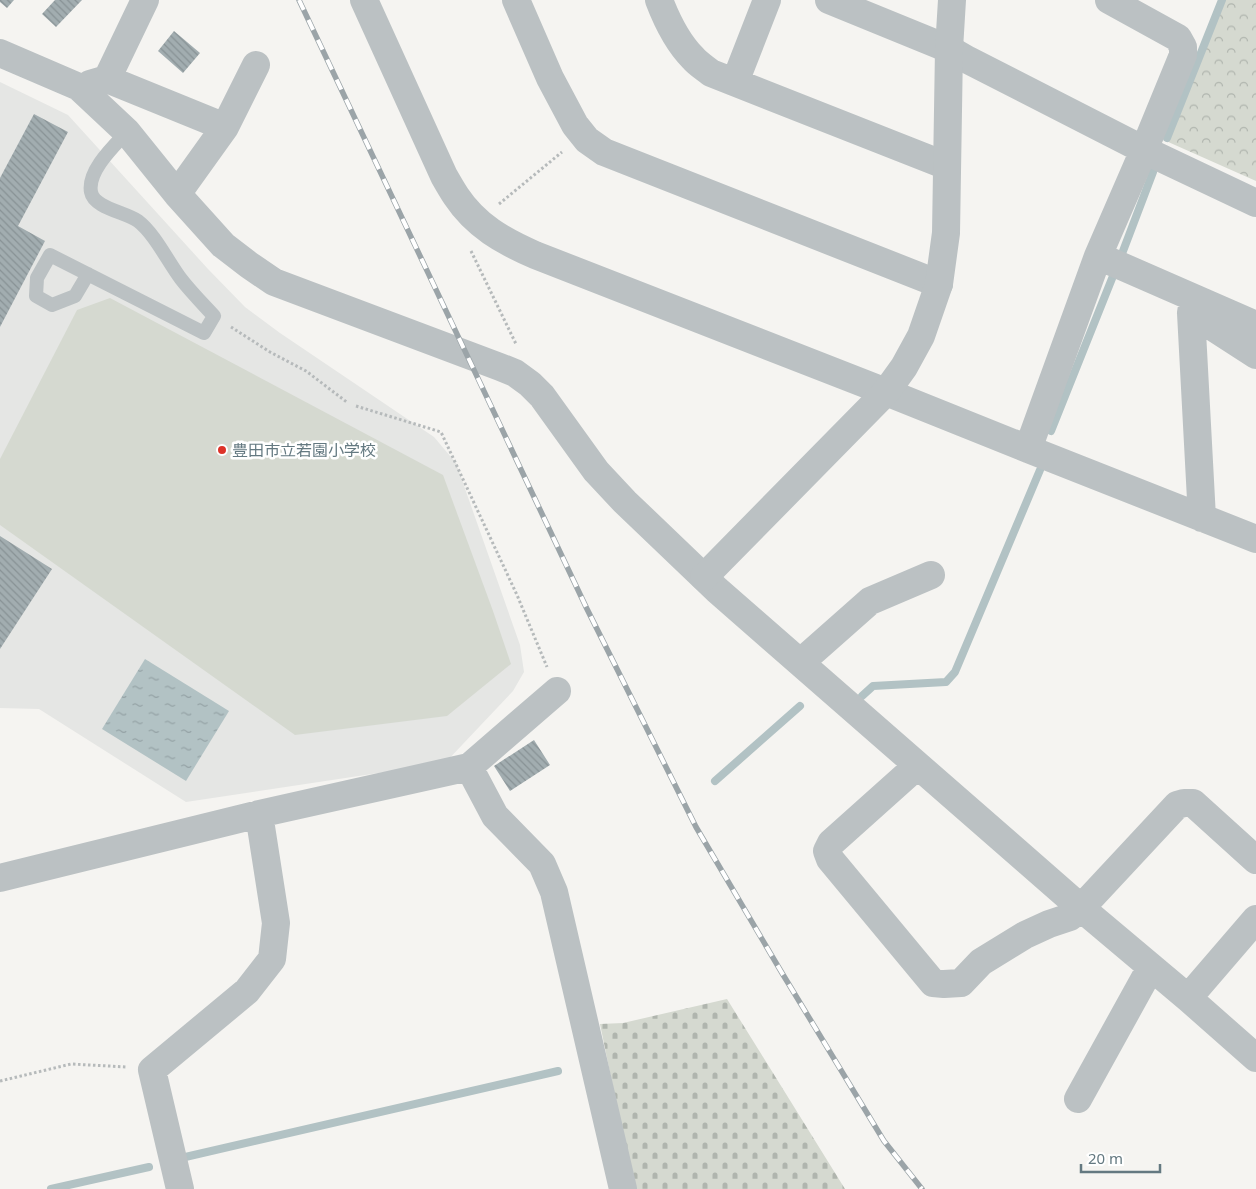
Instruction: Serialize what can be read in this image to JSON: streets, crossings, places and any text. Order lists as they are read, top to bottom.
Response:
{
  "places": ["豊田市立若園小学校"],
  "scale_bar": "20 m"
}
